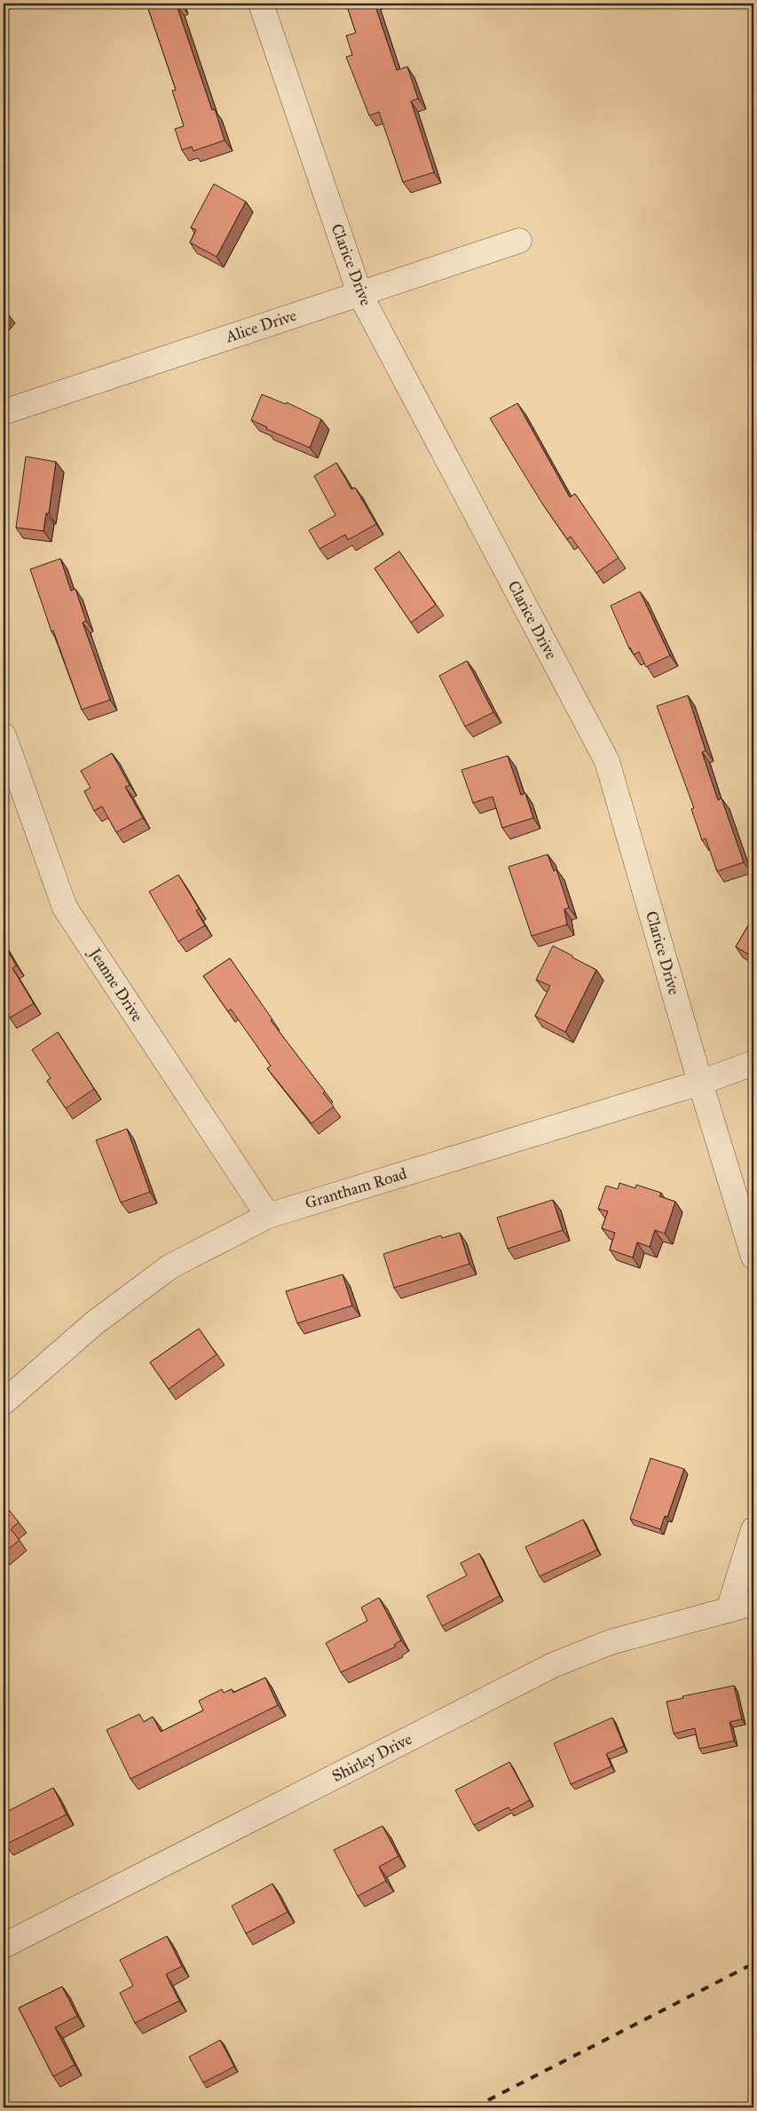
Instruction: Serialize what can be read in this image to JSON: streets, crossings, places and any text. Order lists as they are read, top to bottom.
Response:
{
  "streets": {
    "street": [
      "Clarice Drive",
      "Alice Drive",
      "Jeanne Drive",
      "Grantham Road",
      "Shirley Drive"
    ]
  },
  "crossings": [
    ["Clarice Drive", "Alice Drive"],
    ["Clarice Drive", "Grantham Road"],
    ["Jeanne Drive", "Grantham Road"]
  ]
}
